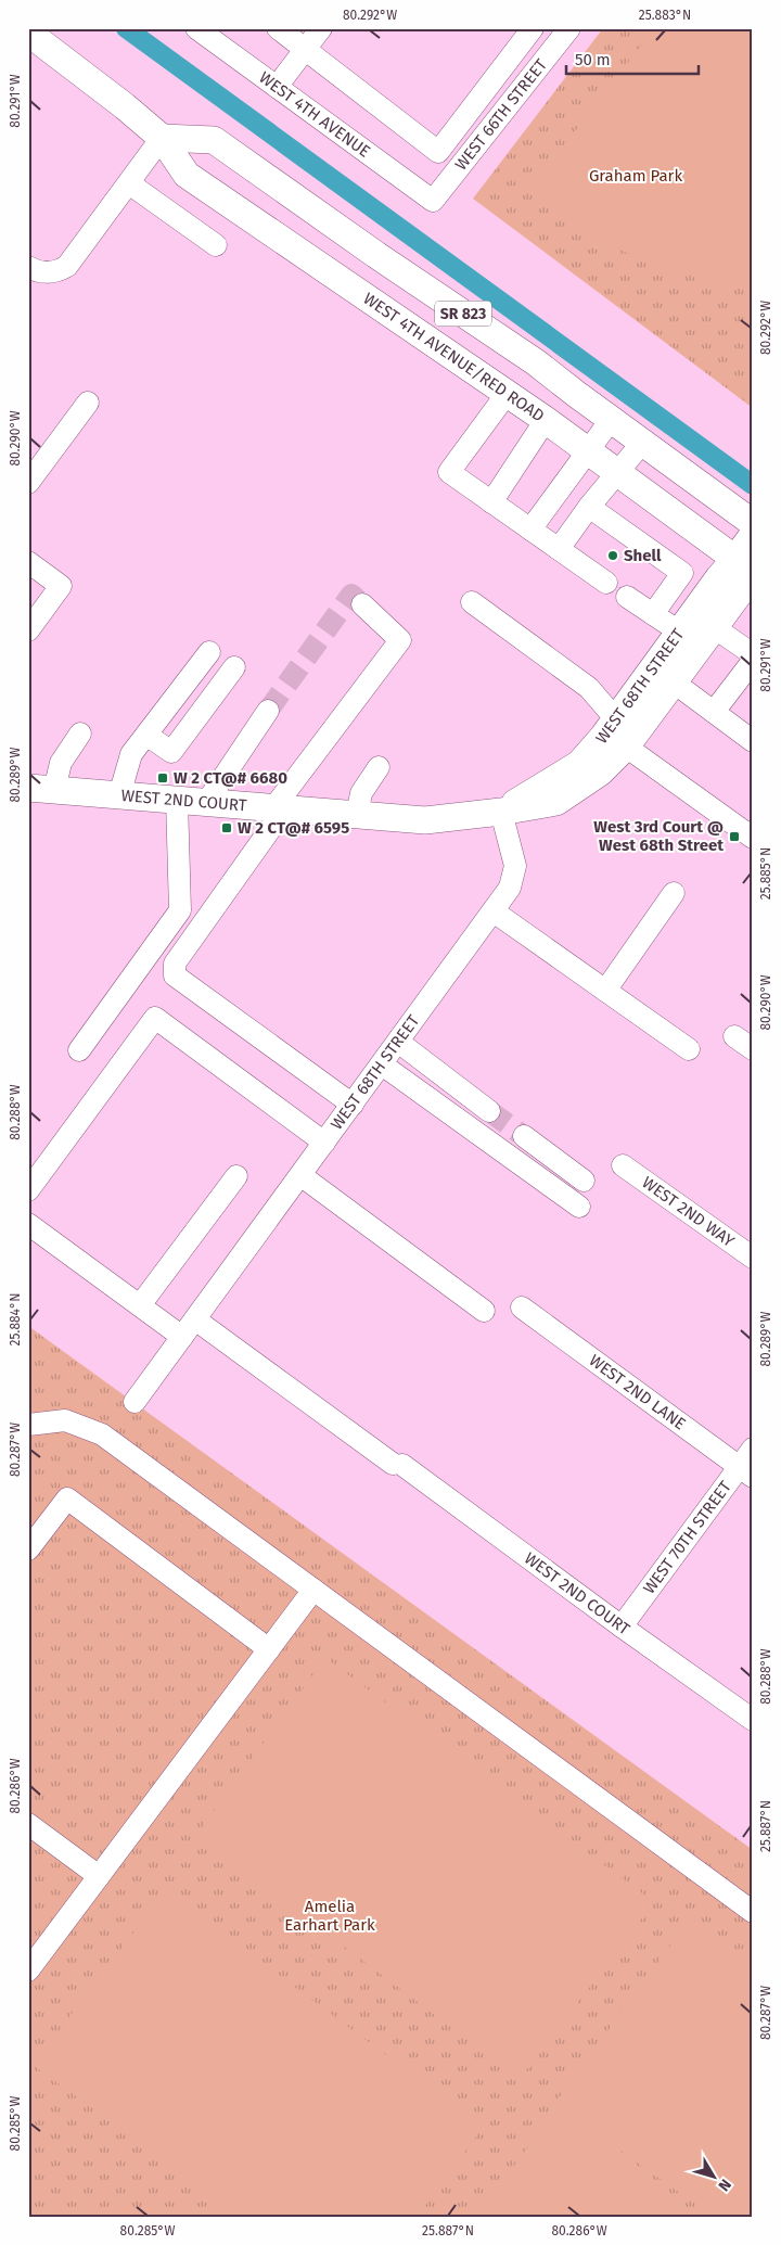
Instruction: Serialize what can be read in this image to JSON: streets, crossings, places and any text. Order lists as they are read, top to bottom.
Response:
{
  "streets": {
    "main road": [
      "SR 823",
      "WEST 4TH AVENUE/RED ROAD",
      "WEST 68TH STREET",
      "WEST 2ND COURT"
    ],
    "street": [
      "WEST 4TH AVENUE",
      "WEST 66TH STREET",
      "WEST 2ND WAY",
      "WEST 2ND LANE",
      "WEST 70TH STREET"
    ]
  },
  "crossings": [
    ["WEST 4TH AVENUE", "WEST 66TH STREET"],
    ["SR 823", "WEST 4TH AVENUE/RED ROAD"],
    ["WEST 4TH AVENUE/RED ROAD", "WEST 68TH STREET"],
    ["WEST 68TH STREET", "WEST 2ND COURT"],
    ["WEST 2ND COURT", "WEST 70TH STREET"],
    ["WEST 2ND LANE", "WEST 70TH STREET"]
  ],
  "parks": ["Graham Park", "Amelia Earhart Park"],
  "places": {
    "other": ["Shell"],
    "transit": ["W 2 CT@# 6680", "W 2 CT@# 6595", "West 3rd Court @ West 68th Street"]
  },
  "scale_bar": "50 m",
  "north": "bottom right",
  "coordinates": [
    "80.292°W",
    "25.883°N",
    "80.291°W",
    "80.290°W",
    "80.289°W",
    "25.885°N",
    "80.288°W",
    "25.884°N",
    "80.287°W",
    "80.286°W",
    "25.887°N",
    "80.285°W"
  ]
}
